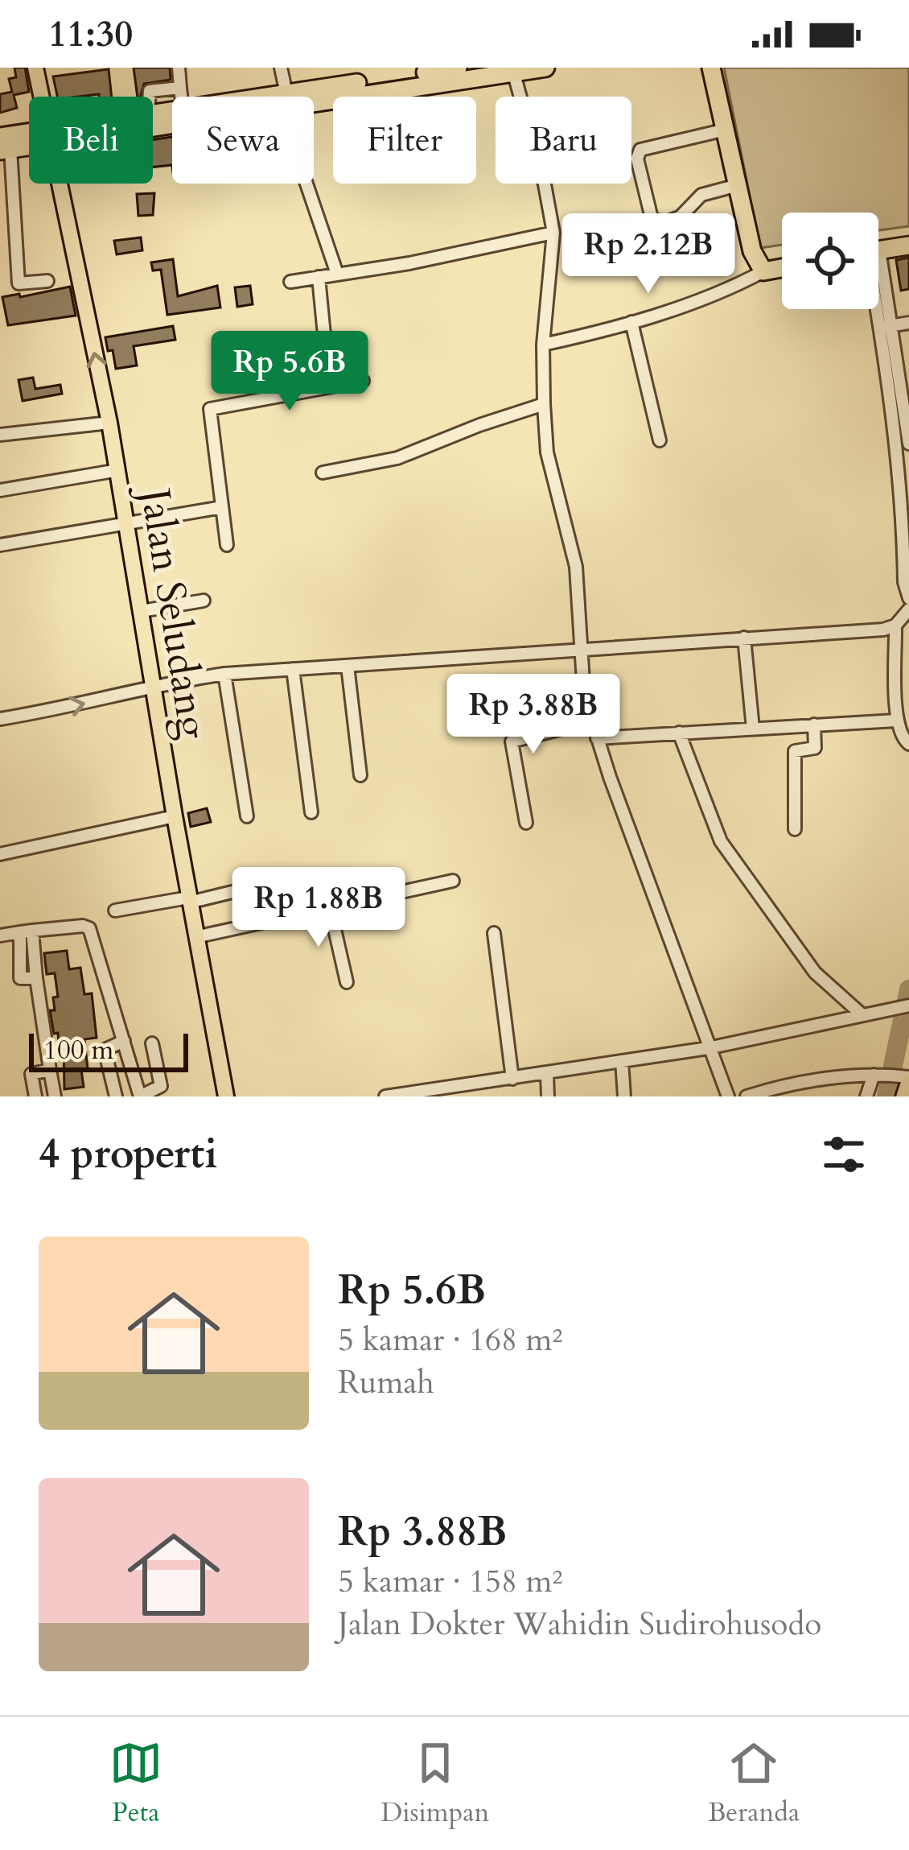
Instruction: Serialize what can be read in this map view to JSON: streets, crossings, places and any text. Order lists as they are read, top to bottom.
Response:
{
  "streets": {
    "main road": ["Jalan Seludang"]
  },
  "scale_bar": "100 m",
  "page": {
    "status": "11:30",
    "chip": [
      "Beli",
      "Sewa",
      "Filter",
      "Baru"
    ],
    "price": [
      "Rp 2.12B",
      "Rp 5.6B",
      "Rp 3.88B",
      "Rp 1.88B"
    ],
    "scale": "100 m",
    "heading": "4 properti",
    "list": [
      {
        "name": "Rp 5.6B",
        "note": "5 kamar · 168 m² · Rumah"
      },
      {
        "name": "Rp 3.88B",
        "note": "5 kamar · 158 m² · Jalan Dokter Wahidin Sudirohusodo"
      }
    ],
    "tabs": ["Peta", "Disimpan", "Beranda"]
  }
}
